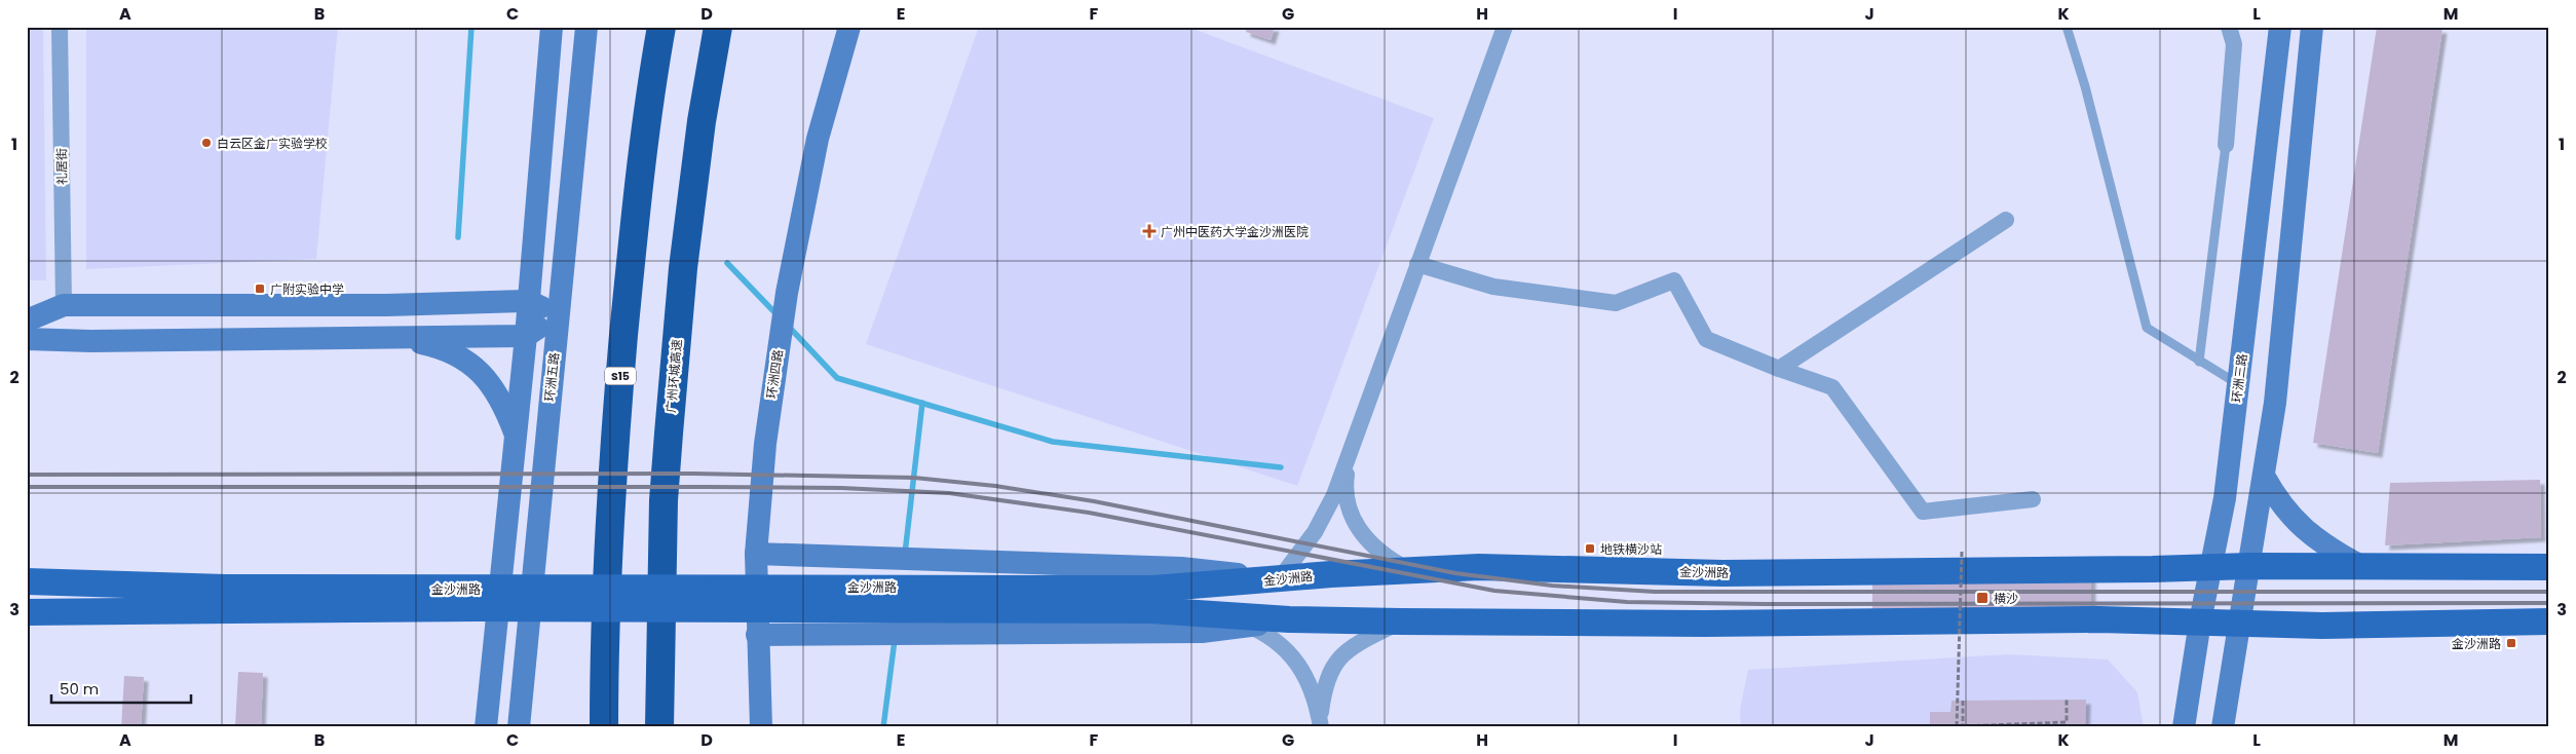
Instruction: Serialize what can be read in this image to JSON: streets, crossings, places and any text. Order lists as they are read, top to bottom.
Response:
{
  "streets": {
    "highway": ["S15", "广州环城高速"],
    "main road": ["金沙洲路"],
    "street": [
      "礼居街",
      "环洲四路",
      "环洲五路",
      "环洲三路"
    ]
  },
  "crossings": [
    ["环洲三路", "金沙洲路"]
  ],
  "places": {
    "other": ["白云区金广实验学校"],
    "health": ["广州中医药大学金沙洲医院"],
    "transit": [
      "广附实验中学",
      "地铁横沙站",
      "横沙",
      "金沙洲路"
    ]
  },
  "scale_bar": "50 m",
  "grid": {
    "columns": [
      "A",
      "B",
      "C",
      "D",
      "E",
      "F",
      "G",
      "H",
      "I",
      "J",
      "K",
      "L",
      "M"
    ],
    "rows": ["1", "2", "3"]
  }
}
